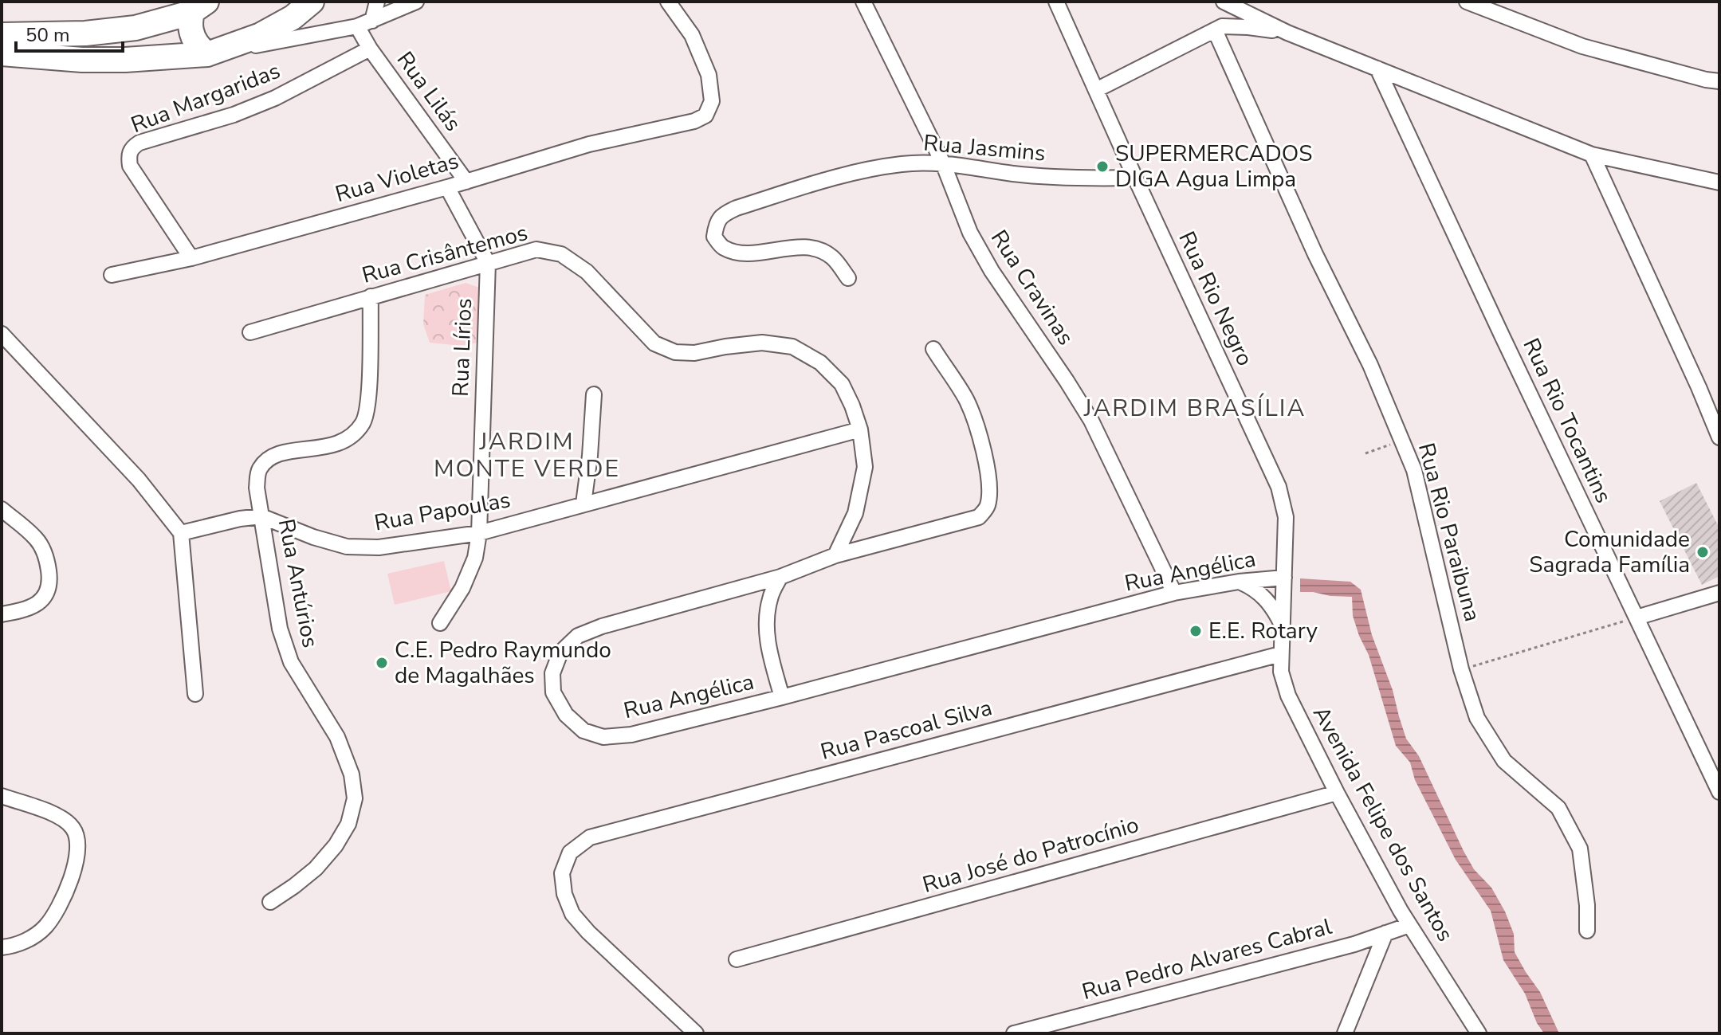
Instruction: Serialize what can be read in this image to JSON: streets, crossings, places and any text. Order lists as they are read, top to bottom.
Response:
{
  "streets": {
    "street": [
      "Rua Lilás",
      "Rua Margaridas",
      "Rua Jasmins",
      "Rua Violetas",
      "Rua Crisântemos",
      "Rua Cravinas",
      "Rua Rio Negro",
      "Rua Lírios",
      "Rua Rio Tocantins",
      "Rua Papoulas",
      "Rua Rio Paraibuna",
      "Rua Angélica",
      "Rua Antúrios",
      "Rua Pascoal Silva",
      "Avenida Felipe dos Santos",
      "Rua José do Patrocínio",
      "Rua Pedro Alvares Cabral"
    ]
  },
  "crossings": [
    ["Rua Lilás", "Rua Margaridas"],
    ["Rua Lilás", "Rua Violetas"],
    ["Rua Margaridas", "Rua Violetas"],
    ["Rua Jasmins", "Rua Cravinas"],
    ["Rua Jasmins", "Rua Rio Negro"],
    ["Rua Crisântemos", "Rua Lírios"],
    ["Rua Crisântemos", "Rua Papoulas"],
    ["Rua Crisântemos", "Rua Angélica"],
    ["Rua Crisântemos", "Rua Antúrios"],
    ["Rua Cravinas", "Rua Angélica"],
    ["Rua Rio Negro", "Rua Angélica"],
    ["Rua Rio Negro", "Avenida Felipe dos Santos"],
    ["Rua Lírios", "Rua Papoulas"],
    ["Rua Papoulas", "Rua Antúrios"],
    ["Rua Pascoal Silva", "Avenida Felipe dos Santos"],
    ["Avenida Felipe dos Santos", "Rua José do Patrocínio"],
    ["Avenida Felipe dos Santos", "Rua Pedro Alvares Cabral"]
  ],
  "districts": ["JARDIM BRASÍLIA", "JARDIM MONTE VERDE"],
  "places": [
    "SUPERMERCADOS DIGA Agua Limpa",
    "Comunidade Sagrada Família",
    "E.E. Rotary",
    "C.E. Pedro Raymundo de Magalhães"
  ],
  "scale_bar": "50 m"
}
